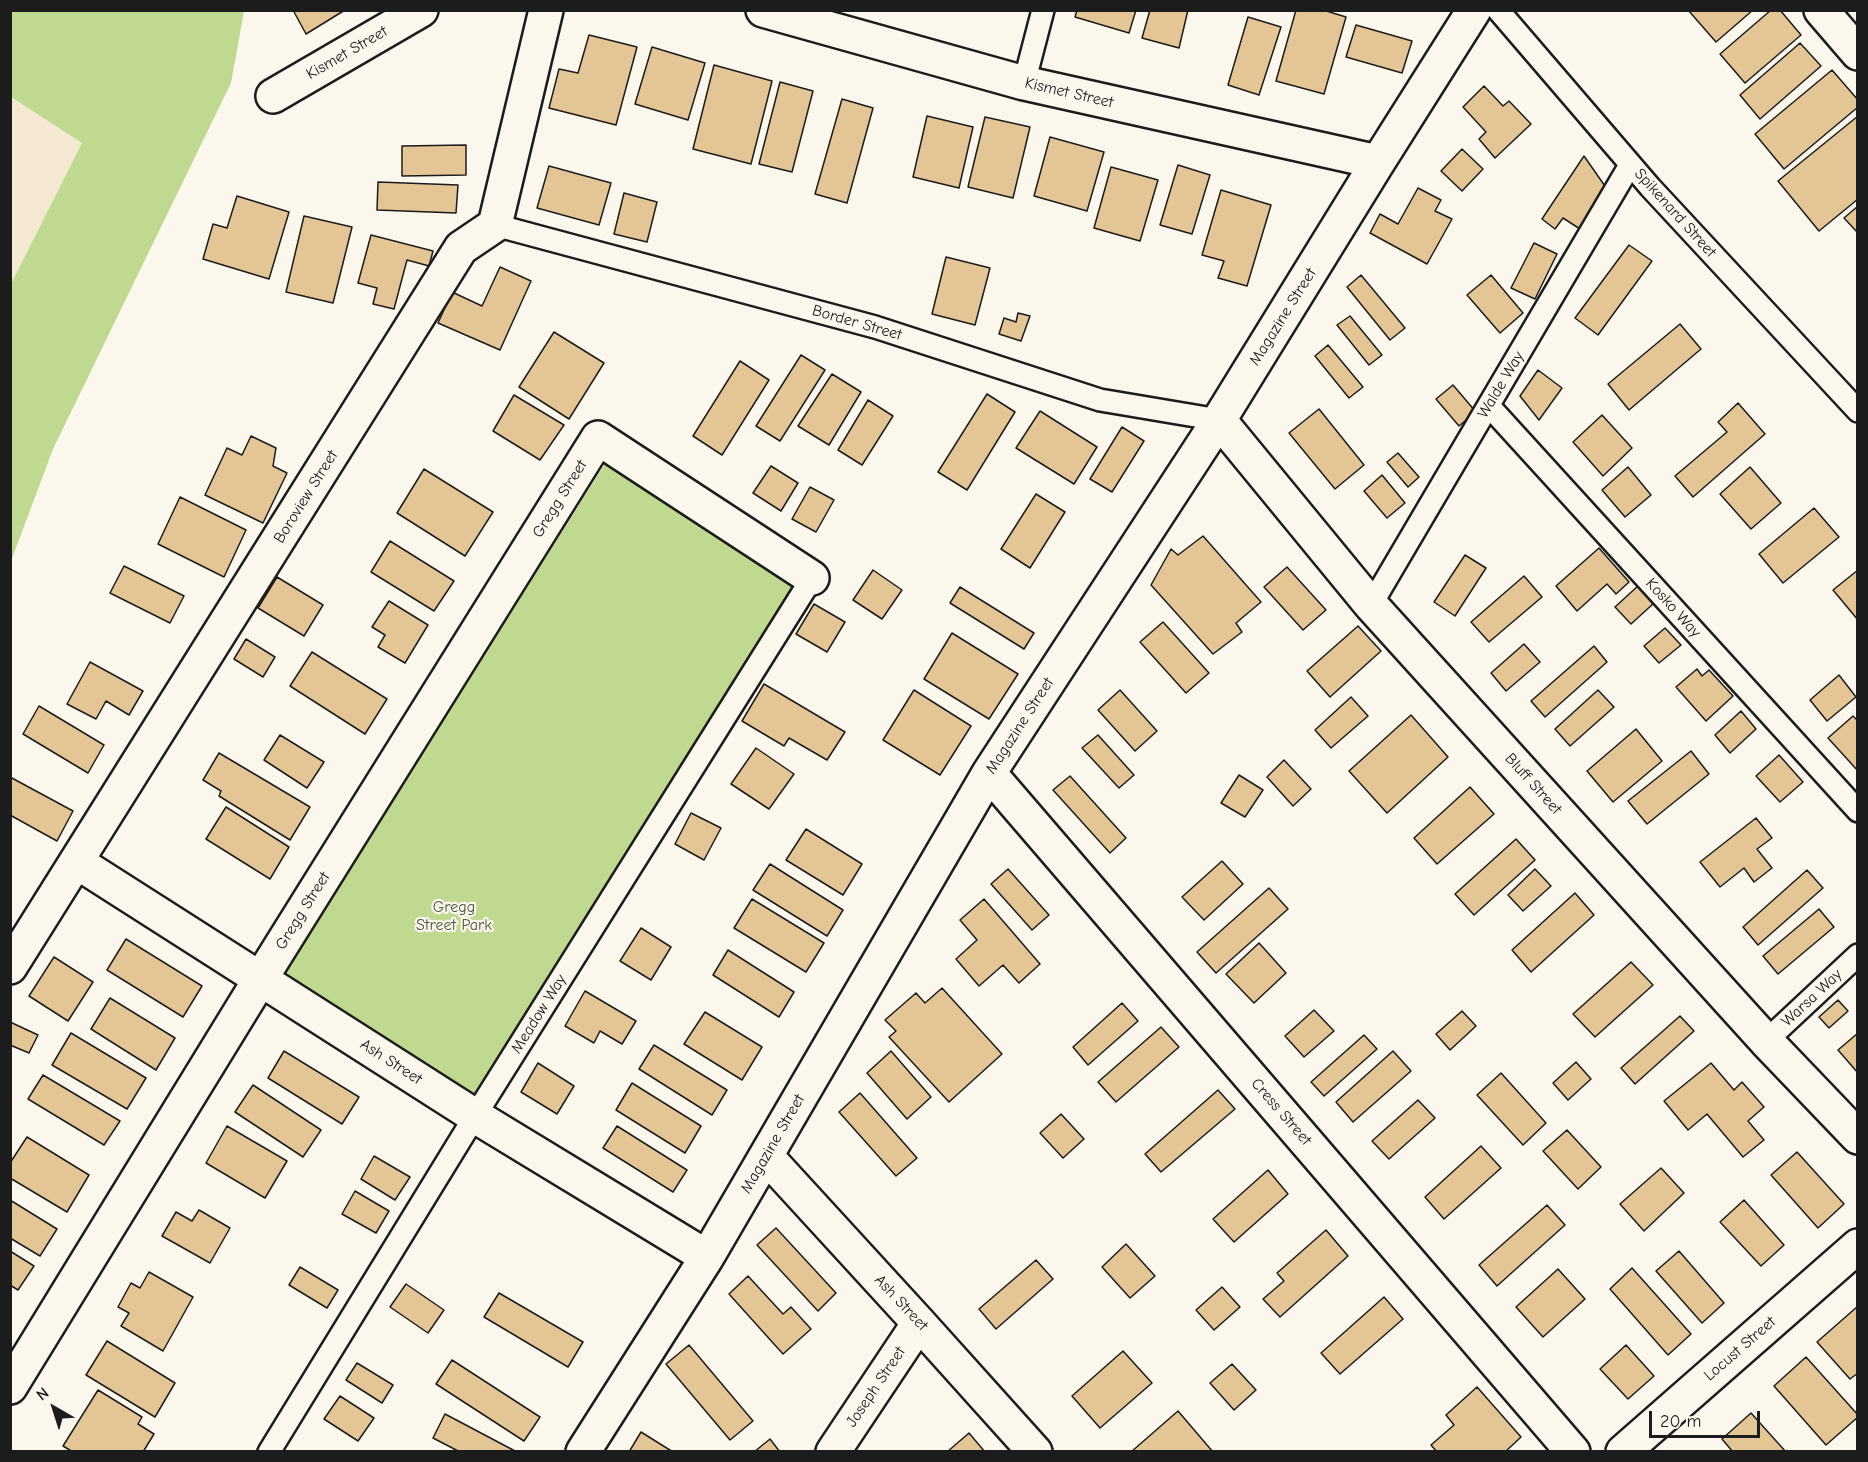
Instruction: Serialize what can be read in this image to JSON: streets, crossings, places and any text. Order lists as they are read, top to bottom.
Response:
{
  "streets": {
    "street": [
      "Kismet Street",
      "Magazine Street",
      "Boroview Street",
      "Gregg Street",
      "Bluff Street",
      "Ash Street",
      "Cress Street",
      "Locust Street",
      "Joseph Street"
    ],
    "lane": [
      "Spikenard Street",
      "Border Street",
      "Walde Way",
      "Kosko Way",
      "Warsa Way",
      "Meadow Way"
    ]
  },
  "crossings": [
    ["Kismet Street", "Magazine Street"],
    ["Spikenard Street", "Walde Way"],
    ["Magazine Street", "Border Street"],
    ["Magazine Street", "Bluff Street"],
    ["Magazine Street", "Ash Street"],
    ["Magazine Street", "Cress Street"],
    ["Border Street", "Boroview Street"],
    ["Border Street", "Bluff Street"],
    ["Walde Way", "Kosko Way"],
    ["Walde Way", "Bluff Street"],
    ["Boroview Street", "Ash Street"],
    ["Gregg Street", "Meadow Way"],
    ["Gregg Street", "Ash Street"],
    ["Bluff Street", "Warsa Way"],
    ["Meadow Way", "Ash Street"],
    ["Ash Street", "Joseph Street"]
  ],
  "parks": ["Gregg Street Park"],
  "scale_bar": "20 m",
  "north": "top left"
}
